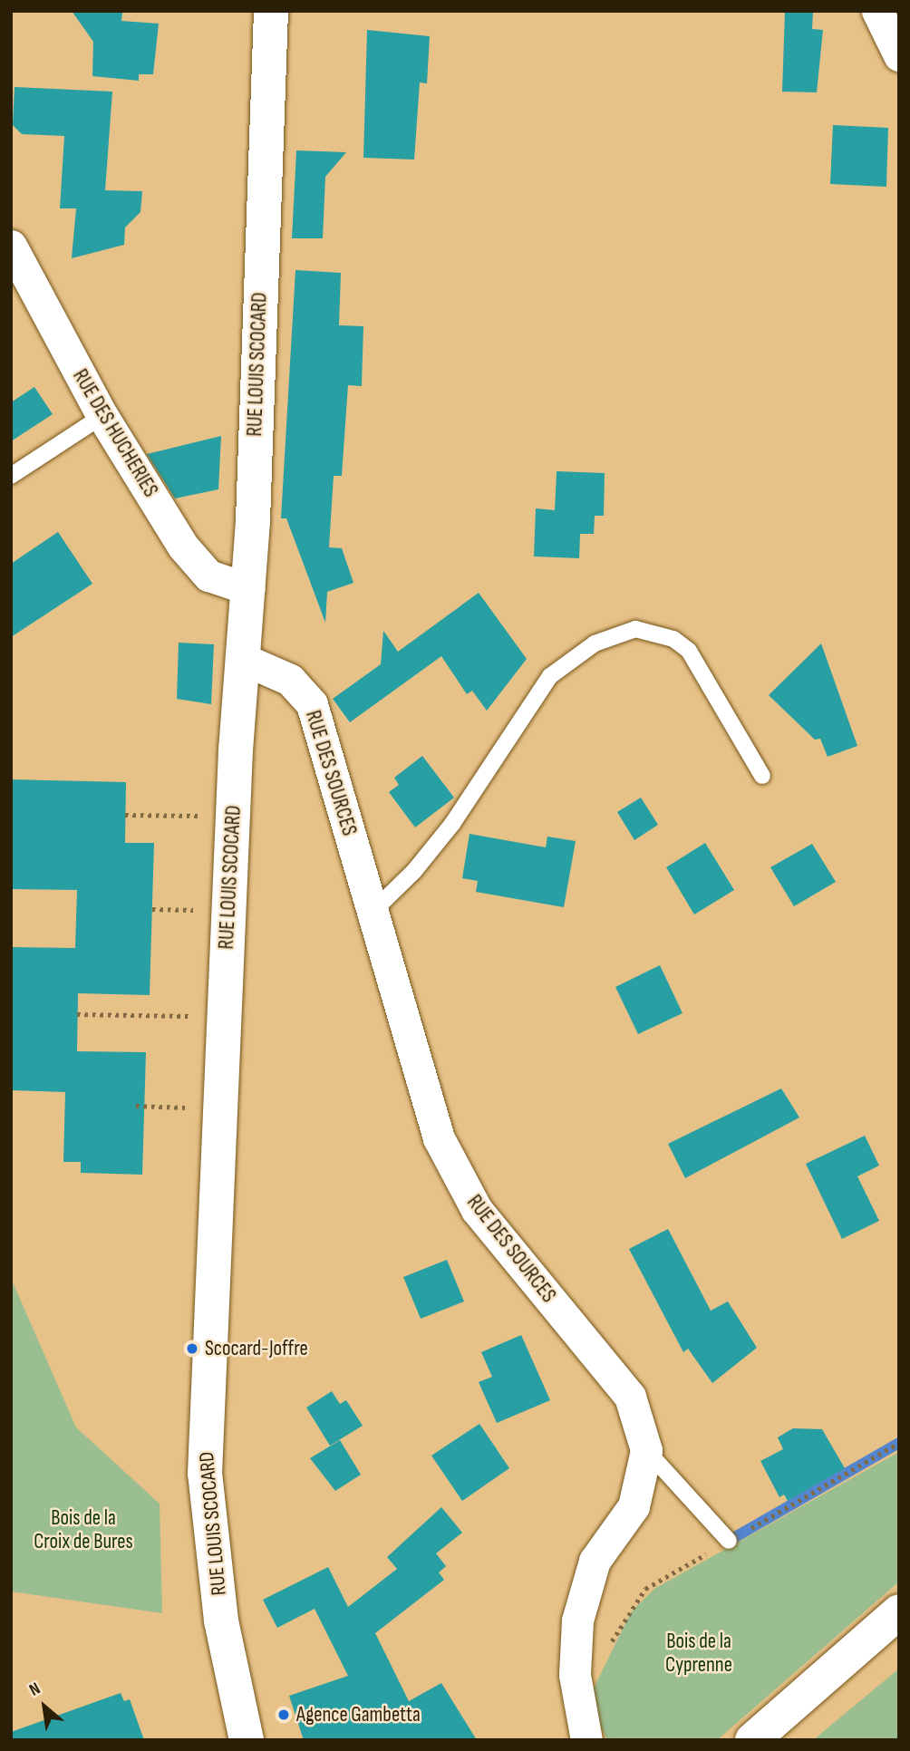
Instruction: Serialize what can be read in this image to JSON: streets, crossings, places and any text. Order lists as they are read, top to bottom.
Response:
{
  "streets": {
    "main road": ["RUE LOUIS SCOCARD"],
    "street": ["RUE DES HUCHERIES", "RUE DES SOURCES"]
  },
  "crossings": [
    ["RUE LOUIS SCOCARD", "RUE DES HUCHERIES"],
    ["RUE LOUIS SCOCARD", "RUE DES SOURCES"]
  ],
  "parks": ["Bois de la Croix de Bures", "Bois de la Cyprenne"],
  "places": ["Scocard-Joffre", "Agence Gambetta"],
  "north": "top left"
}
